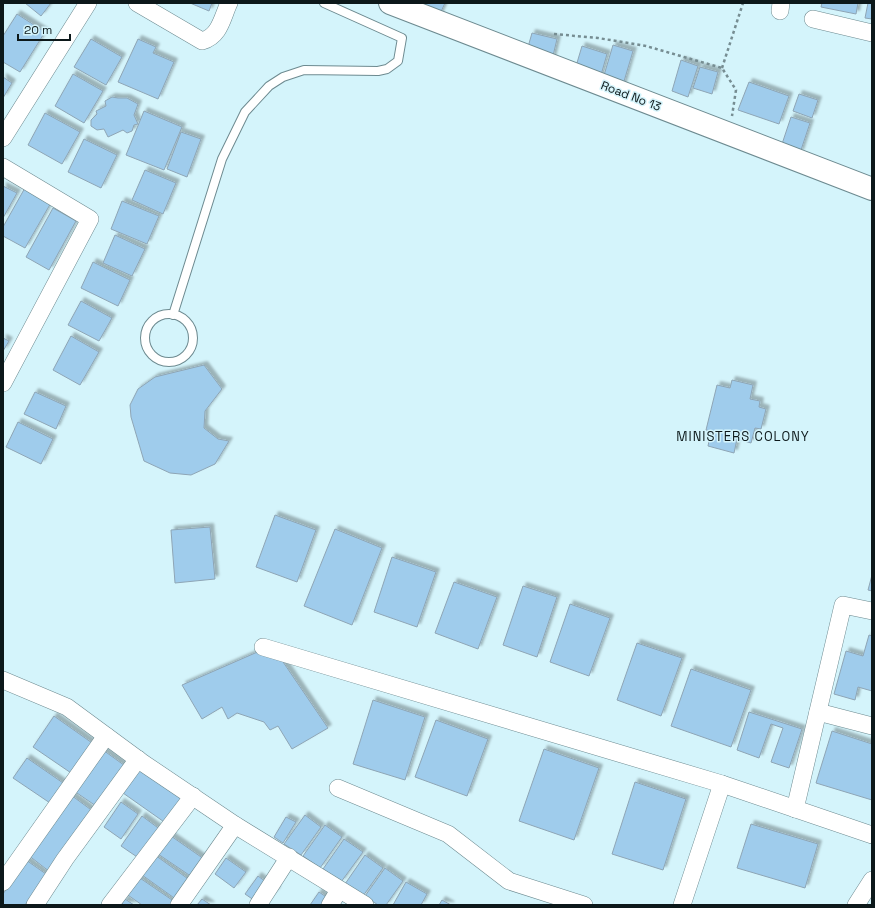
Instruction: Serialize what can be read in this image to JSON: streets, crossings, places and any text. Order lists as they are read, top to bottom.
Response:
{
  "streets": {
    "street": ["Road No 13"]
  },
  "districts": ["MINISTERS COLONY"],
  "scale_bar": "20 m"
}
